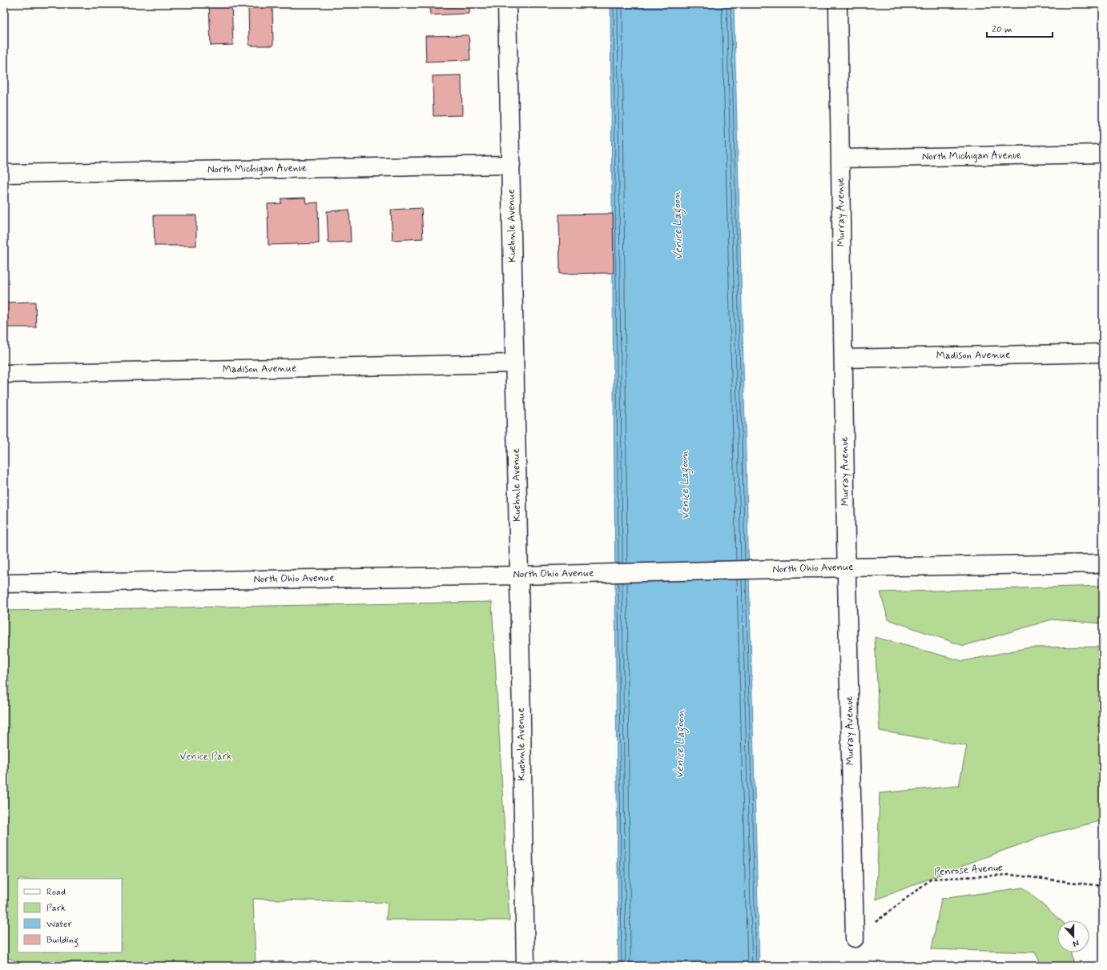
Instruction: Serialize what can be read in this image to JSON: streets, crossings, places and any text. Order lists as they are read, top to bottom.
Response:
{
  "streets": {
    "street": [
      "North Michigan Avenue",
      "Murray Avenue",
      "Kuehnle Avenue",
      "Madison Avenue",
      "North Ohio Avenue"
    ],
    "path": ["Penrose Avenue"]
  },
  "crossings": [
    ["North Michigan Avenue", "Murray Avenue"],
    ["North Michigan Avenue", "Kuehnle Avenue"],
    ["Murray Avenue", "Madison Avenue"],
    ["Murray Avenue", "North Ohio Avenue"],
    ["Murray Avenue", "Penrose Avenue"],
    ["Kuehnle Avenue", "Madison Avenue"],
    ["Kuehnle Avenue", "North Ohio Avenue"]
  ],
  "water": ["Venice Lagoon"],
  "parks": ["Venice Park"],
  "legend": [
    "Road",
    "Park",
    "Water",
    "Building"
  ],
  "scale_bar": "20 m",
  "north": "bottom"
}
